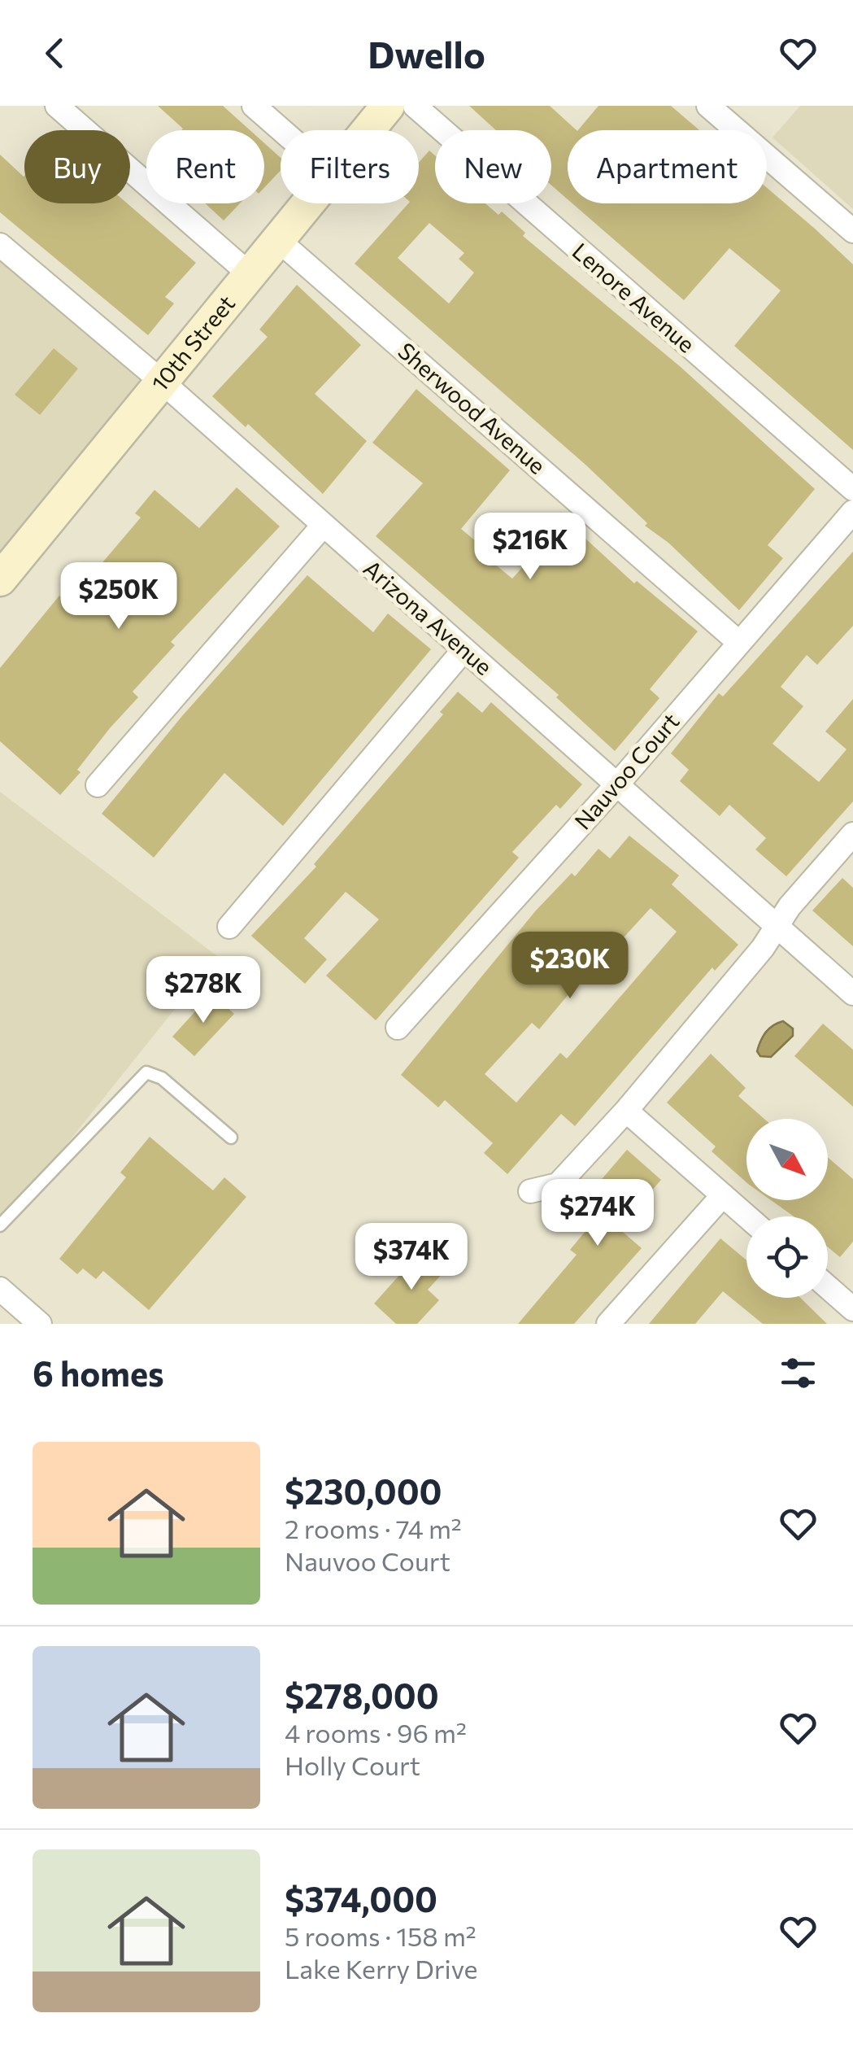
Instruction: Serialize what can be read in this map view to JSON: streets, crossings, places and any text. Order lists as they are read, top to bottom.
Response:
{
  "streets": {
    "street": [
      "Lenore Avenue",
      "10th Street",
      "Sherwood Avenue",
      "Arizona Avenue",
      "Nauvoo Court"
    ]
  },
  "crossings": [
    ["10th Street", "Sherwood Avenue"],
    ["10th Street", "Arizona Avenue"],
    ["Sherwood Avenue", "Nauvoo Court"],
    ["Arizona Avenue", "Nauvoo Court"]
  ],
  "north": "bottom right",
  "page": {
    "header": "Dwello",
    "chip": [
      "Buy",
      "Rent",
      "Filters",
      "New",
      "Apartment"
    ],
    "price": [
      "$216K",
      "$250K",
      "$230K",
      "$278K",
      "$274K",
      "$374K"
    ],
    "heading": "6 homes",
    "list": [
      {
        "name": "$230,000",
        "note": "2 rooms · 74 m² · Nauvoo Court"
      },
      {
        "name": "$278,000",
        "note": "4 rooms · 96 m² · Holly Court"
      },
      {
        "name": "$374,000",
        "note": "5 rooms · 158 m² · Lake Kerry Drive"
      }
    ]
  }
}
